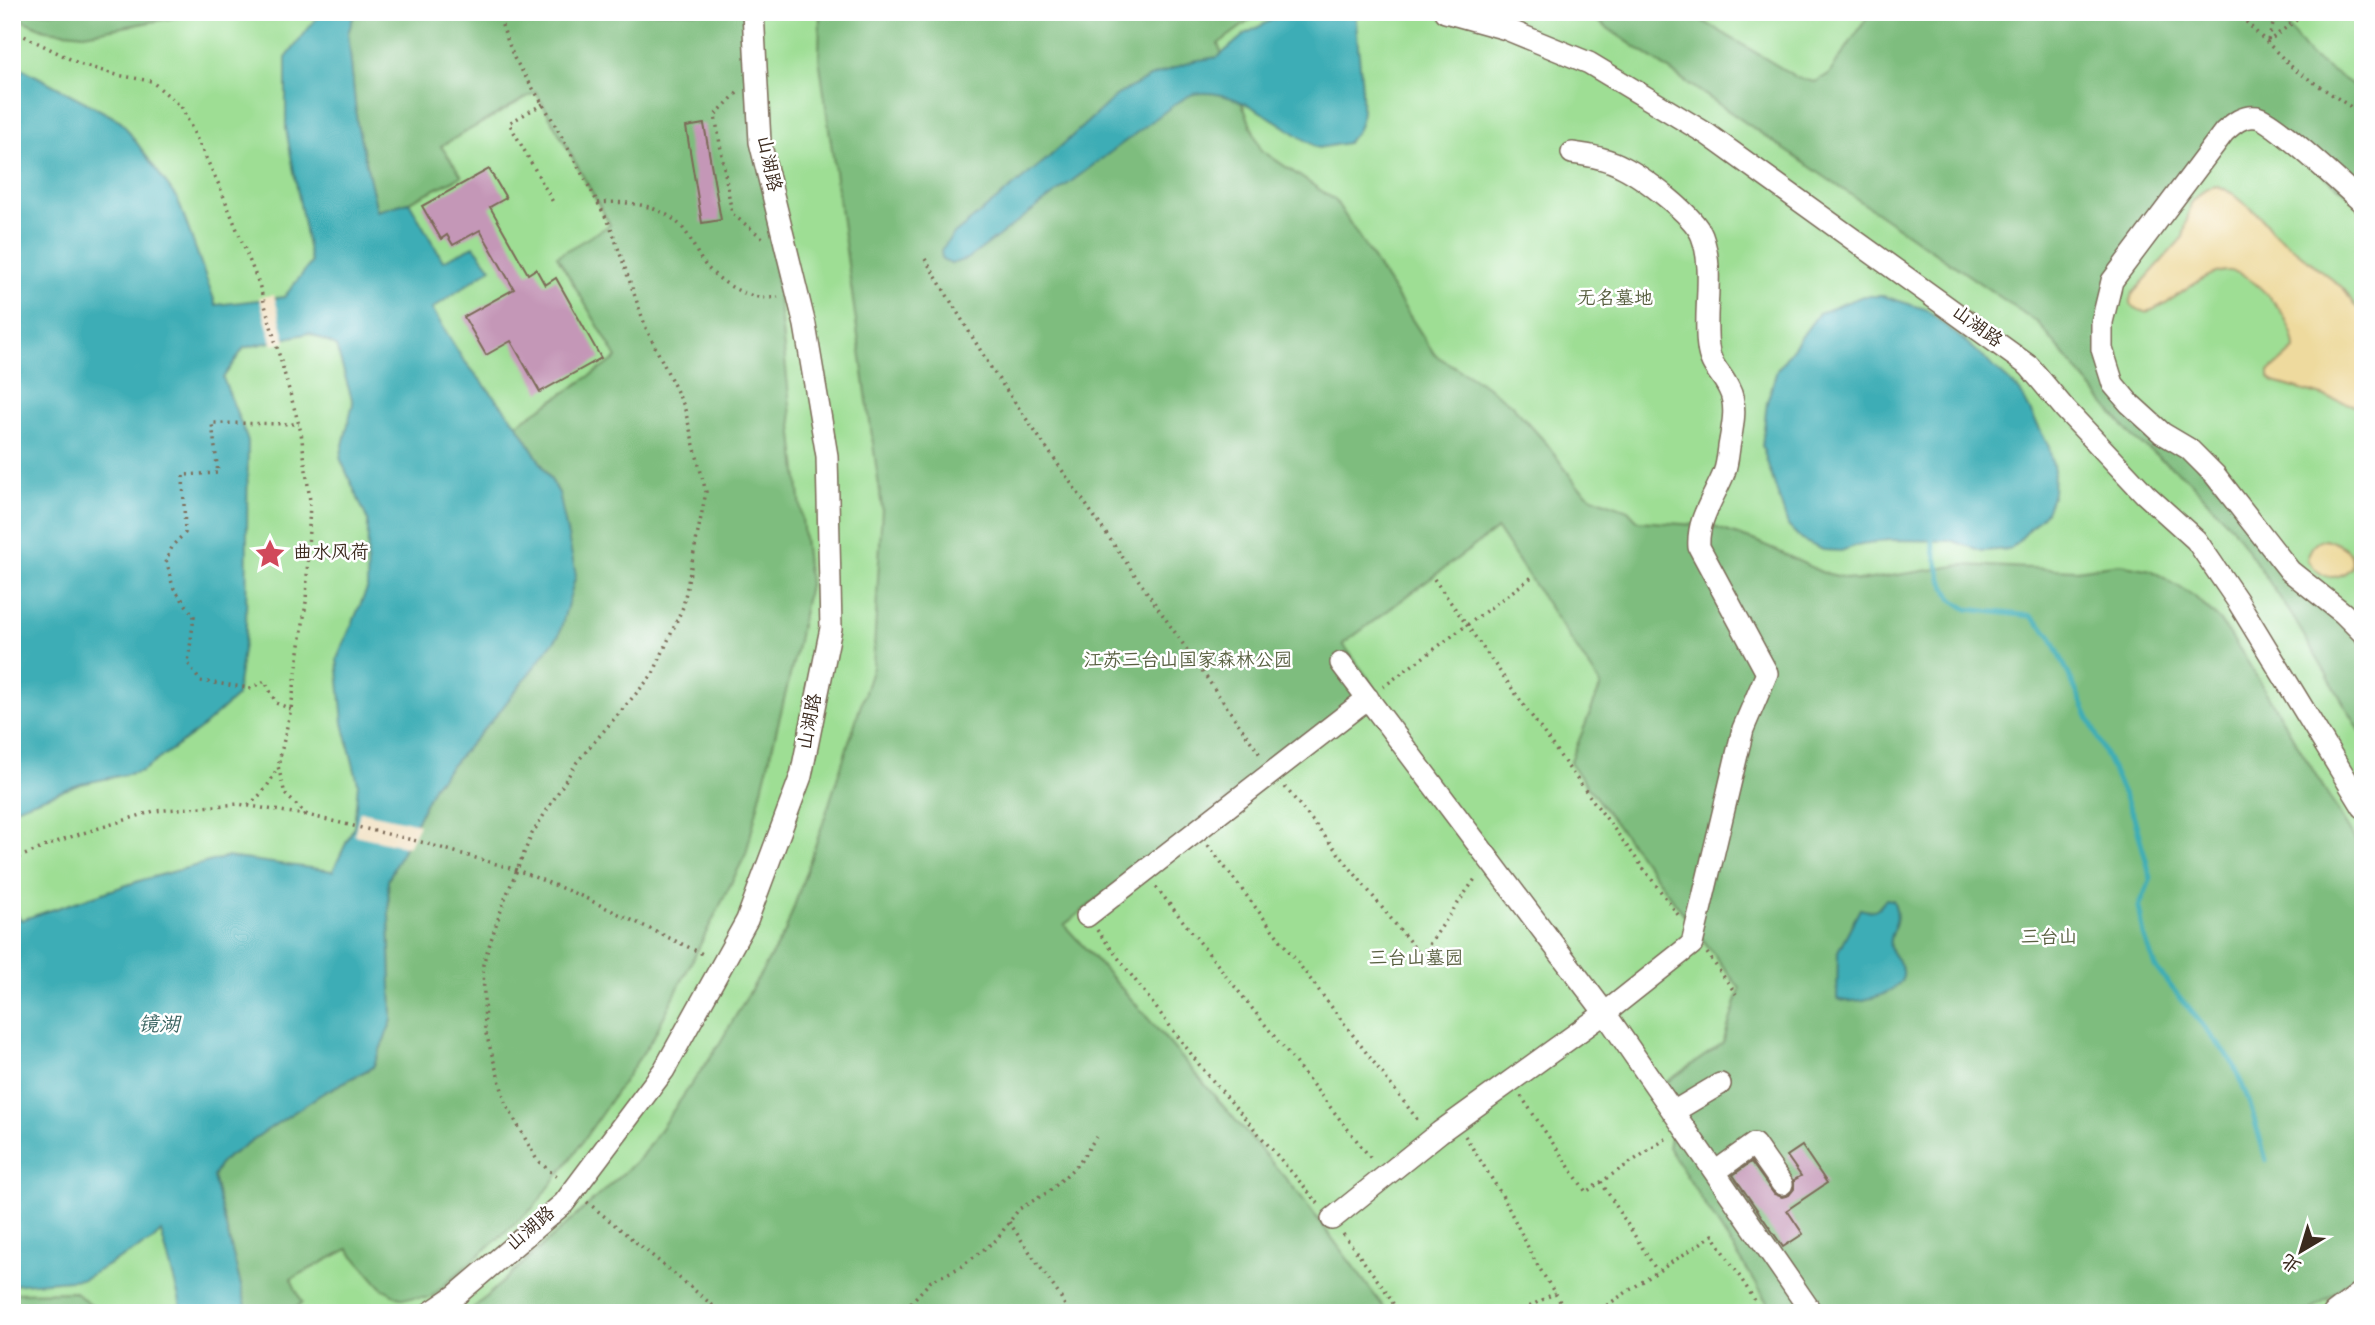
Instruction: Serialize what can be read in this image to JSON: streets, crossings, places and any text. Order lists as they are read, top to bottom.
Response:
{
  "streets": {
    "street": ["山湖路"]
  },
  "water": ["镜湖"],
  "parks": [
    "无名墓地",
    "江苏三台山国家森林公园",
    "三台山",
    "三台山墓园"
  ],
  "places": {
    "place": ["曲水风荷"]
  },
  "north": "bottom left"
}
